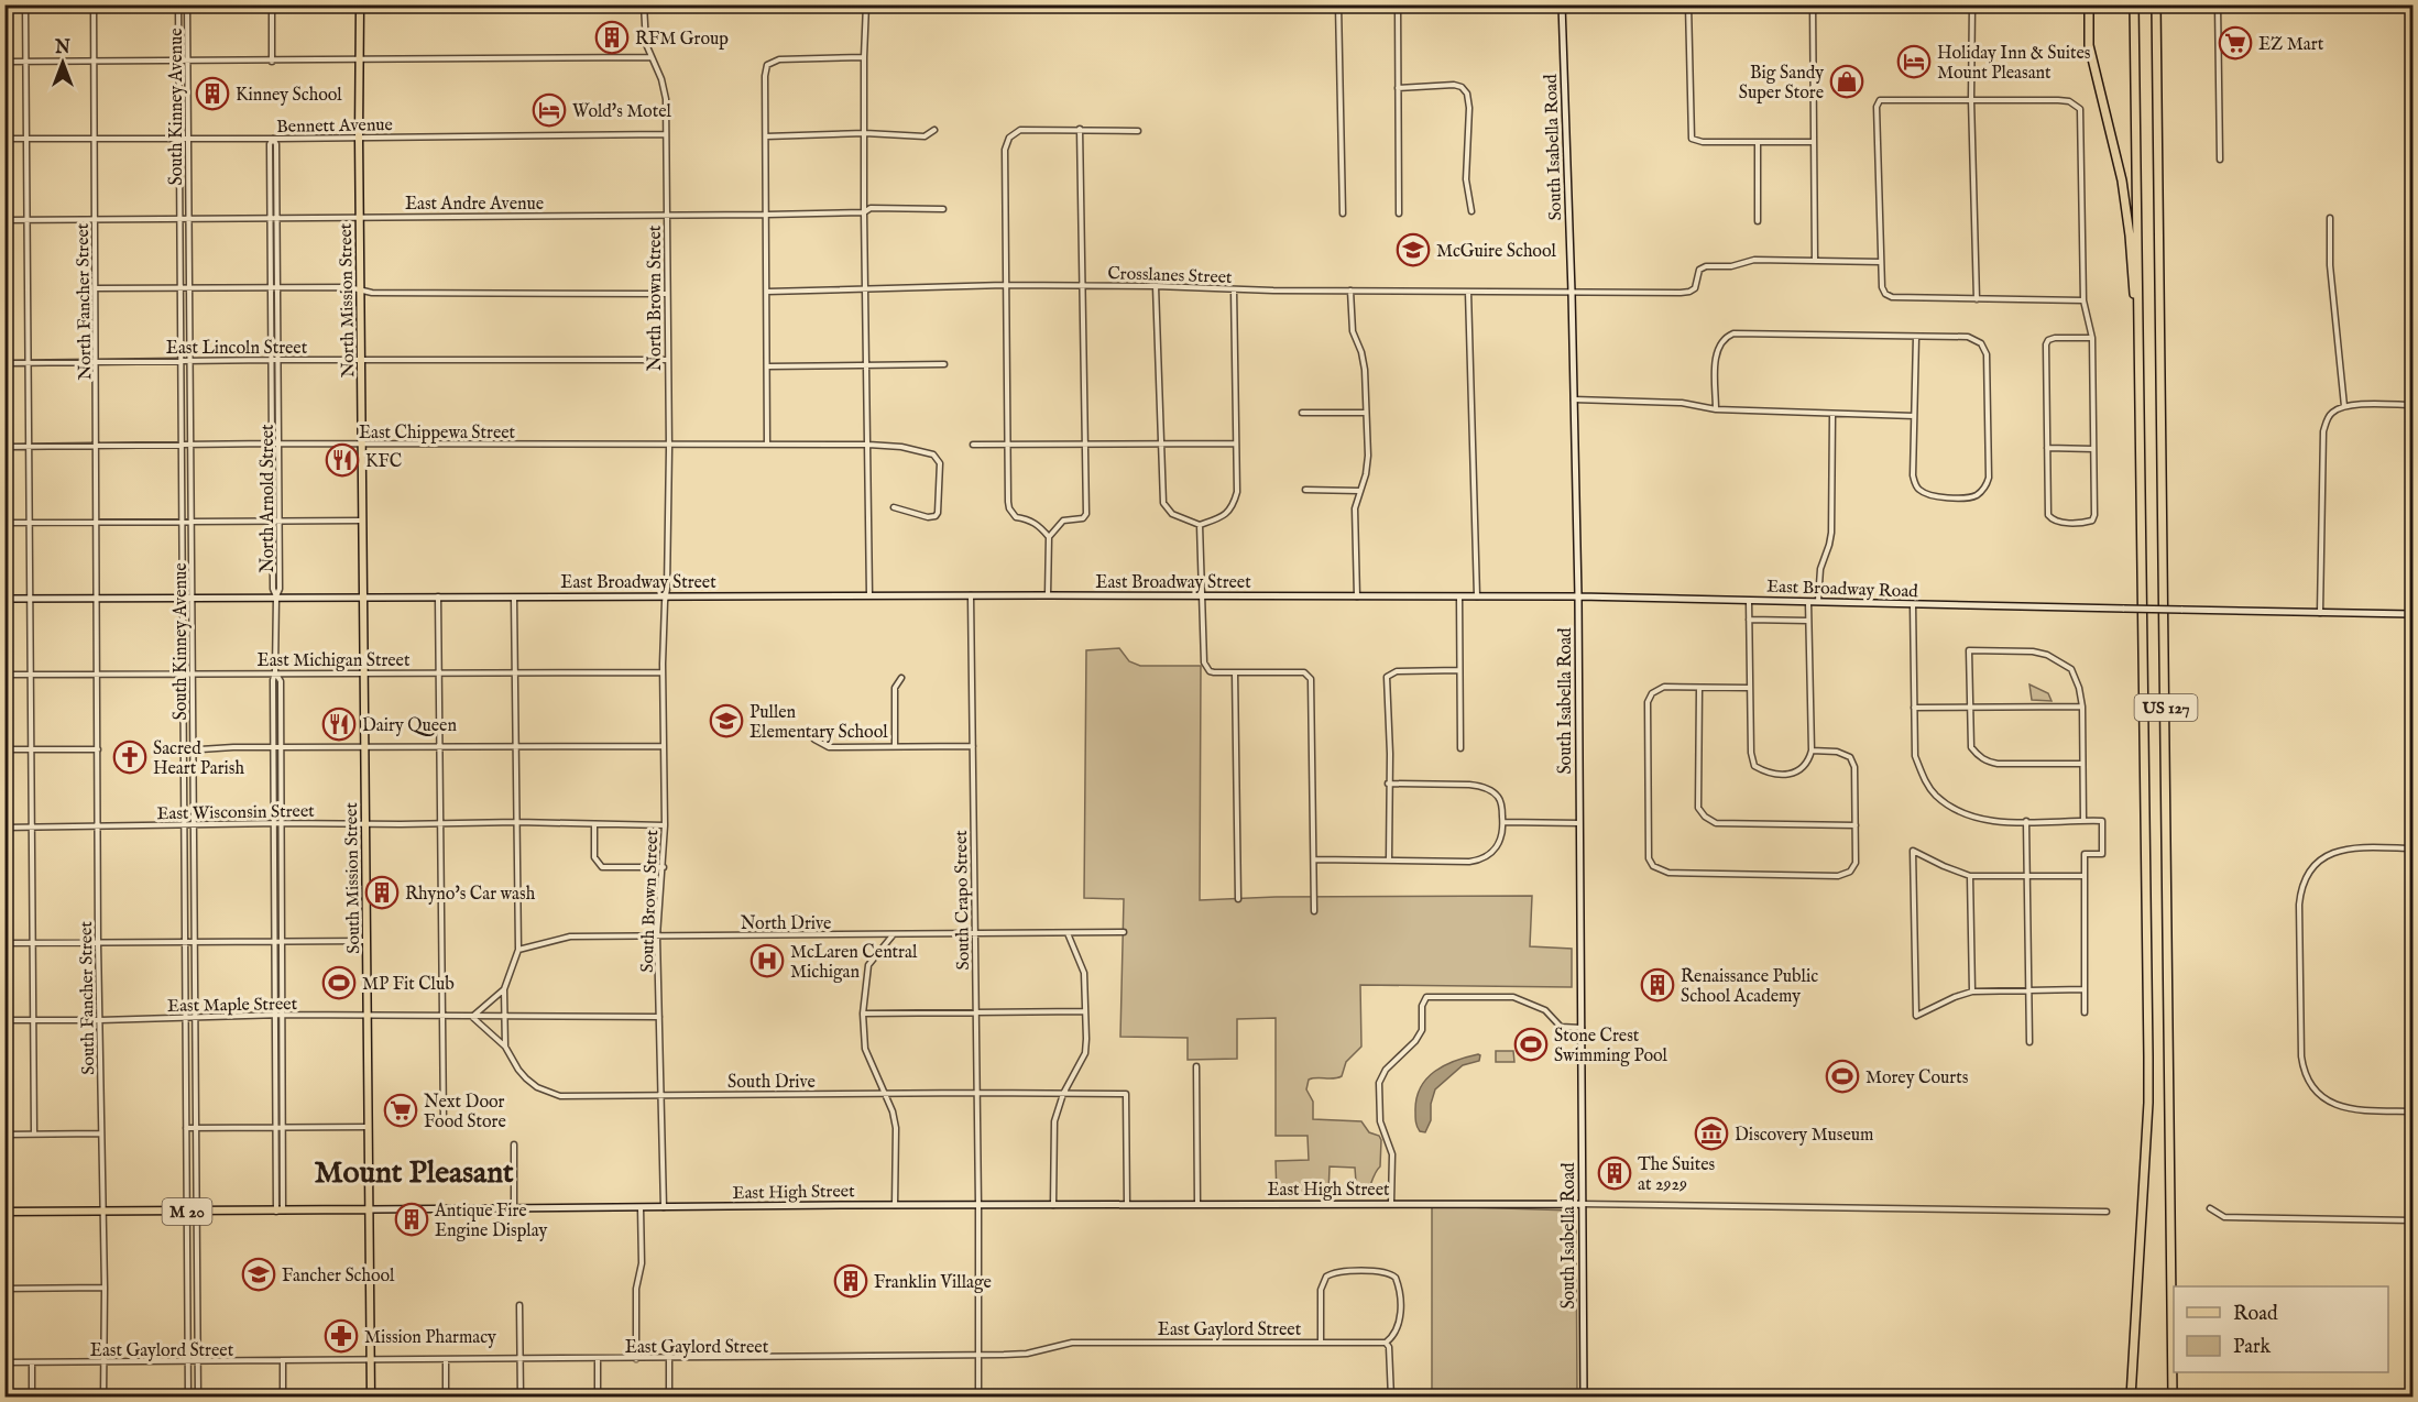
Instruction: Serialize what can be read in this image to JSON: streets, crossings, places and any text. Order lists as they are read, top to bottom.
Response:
{
  "streets": {
    "highway": ["US 127"],
    "main road": [
      "North Mission Street",
      "South Mission Street",
      "East High Street",
      "M 20"
    ],
    "street": [
      "South Kinney Avenue",
      "Bennett Avenue",
      "South Isabella Road",
      "East Andre Avenue",
      "Crosslanes Street",
      "North Brown Street",
      "North Fancher Street",
      "East Lincoln Street",
      "East Chippewa Street",
      "North Arnold Street",
      "East Broadway Street",
      "East Broadway Road",
      "East Michigan Street",
      "East Wisconsin Street",
      "South Crapo Street",
      "South Brown Street",
      "North Drive",
      "South Fancher Street",
      "East Maple Street",
      "South Drive",
      "East Gaylord Street"
    ]
  },
  "crossings": [
    ["South Kinney Avenue", "Bennett Avenue"],
    ["South Kinney Avenue", "East Andre Avenue"],
    ["South Kinney Avenue", "East Lincoln Street"],
    ["South Kinney Avenue", "East Chippewa Street"],
    ["South Kinney Avenue", "East Broadway Street"],
    ["South Kinney Avenue", "East Michigan Street"],
    ["South Kinney Avenue", "East Wisconsin Street"],
    ["South Kinney Avenue", "East Maple Street"],
    ["South Kinney Avenue", "East High Street"],
    ["South Kinney Avenue", "East Gaylord Street"],
    ["Bennett Avenue", "North Brown Street"],
    ["Bennett Avenue", "North Mission Street"],
    ["Bennett Avenue", "North Fancher Street"],
    ["Bennett Avenue", "North Arnold Street"],
    ["South Isabella Road", "Crosslanes Street"],
    ["South Isabella Road", "East Broadway Road"],
    ["South Isabella Road", "East High Street"],
    ["East Andre Avenue", "North Brown Street"],
    ["East Andre Avenue", "North Mission Street"],
    ["East Andre Avenue", "North Fancher Street"],
    ["East Andre Avenue", "North Arnold Street"],
    ["North Brown Street", "East Lincoln Street"],
    ["North Brown Street", "East Chippewa Street"],
    ["North Brown Street", "East Broadway Street"],
    ["North Brown Street", "South Brown Street"],
    ["North Mission Street", "East Lincoln Street"],
    ["North Mission Street", "East Chippewa Street"],
    ["North Mission Street", "East Broadway Street"],
    ["North Mission Street", "South Mission Street"],
    ["North Fancher Street", "East Lincoln Street"],
    ["North Fancher Street", "East Chippewa Street"],
    ["North Fancher Street", "East Broadway Street"],
    ["North Fancher Street", "South Fancher Street"],
    ["East Lincoln Street", "North Arnold Street"],
    ["East Chippewa Street", "North Arnold Street"],
    ["North Arnold Street", "East Broadway Street"],
    ["East Broadway Street", "East Broadway Road"],
    ["East Broadway Street", "South Mission Street"],
    ["East Broadway Street", "South Crapo Street"],
    ["East Broadway Street", "South Brown Street"],
    ["East Broadway Street", "South Fancher Street"],
    ["East Michigan Street", "South Mission Street"],
    ["East Michigan Street", "South Brown Street"],
    ["East Michigan Street", "South Fancher Street"],
    ["East Wisconsin Street", "South Mission Street"],
    ["East Wisconsin Street", "South Brown Street"],
    ["East Wisconsin Street", "South Fancher Street"],
    ["South Mission Street", "East Maple Street"],
    ["South Mission Street", "East High Street"],
    ["South Mission Street", "East Gaylord Street"],
    ["South Crapo Street", "North Drive"],
    ["South Crapo Street", "South Drive"],
    ["South Crapo Street", "East High Street"],
    ["South Crapo Street", "East Gaylord Street"],
    ["South Brown Street", "North Drive"],
    ["South Brown Street", "East Maple Street"],
    ["South Brown Street", "South Drive"],
    ["South Brown Street", "East High Street"],
    ["South Fancher Street", "East Maple Street"],
    ["South Fancher Street", "East High Street"],
    ["South Fancher Street", "East Gaylord Street"],
    ["East Maple Street", "South Drive"],
    ["South Drive", "East High Street"]
  ],
  "districts": ["Mount Pleasant"],
  "places": {
    "building": [
      "RFM Group",
      "Kinney School",
      "Rhyno's Car wash",
      "Renaissance Public School Academy",
      "The Suites at 2929",
      "Antique Fire Engine Display",
      "Franklin Village"
    ],
    "supermarket": ["EZ Mart", "Next Door Food Store"],
    "hotel": ["Holiday Inn & Suites Mount Pleasant", "Wold's Motel"],
    "shop": ["Big Sandy Super Store"],
    "school or university": ["McGuire School", "Pullen Elementary School", "Fancher School"],
    "restaurant": ["KFC", "Dairy Queen"],
    "church": ["Sacred Heart Parish"],
    "hospital": ["McLaren Central Michigan"],
    "sports": ["MP Fit Club", "Stone Crest Swimming Pool", "Morey Courts"],
    "museum": ["Discovery Museum"],
    "pharmacy": ["Mission Pharmacy"]
  },
  "legend": ["Road", "Park"],
  "north": "top"
}
